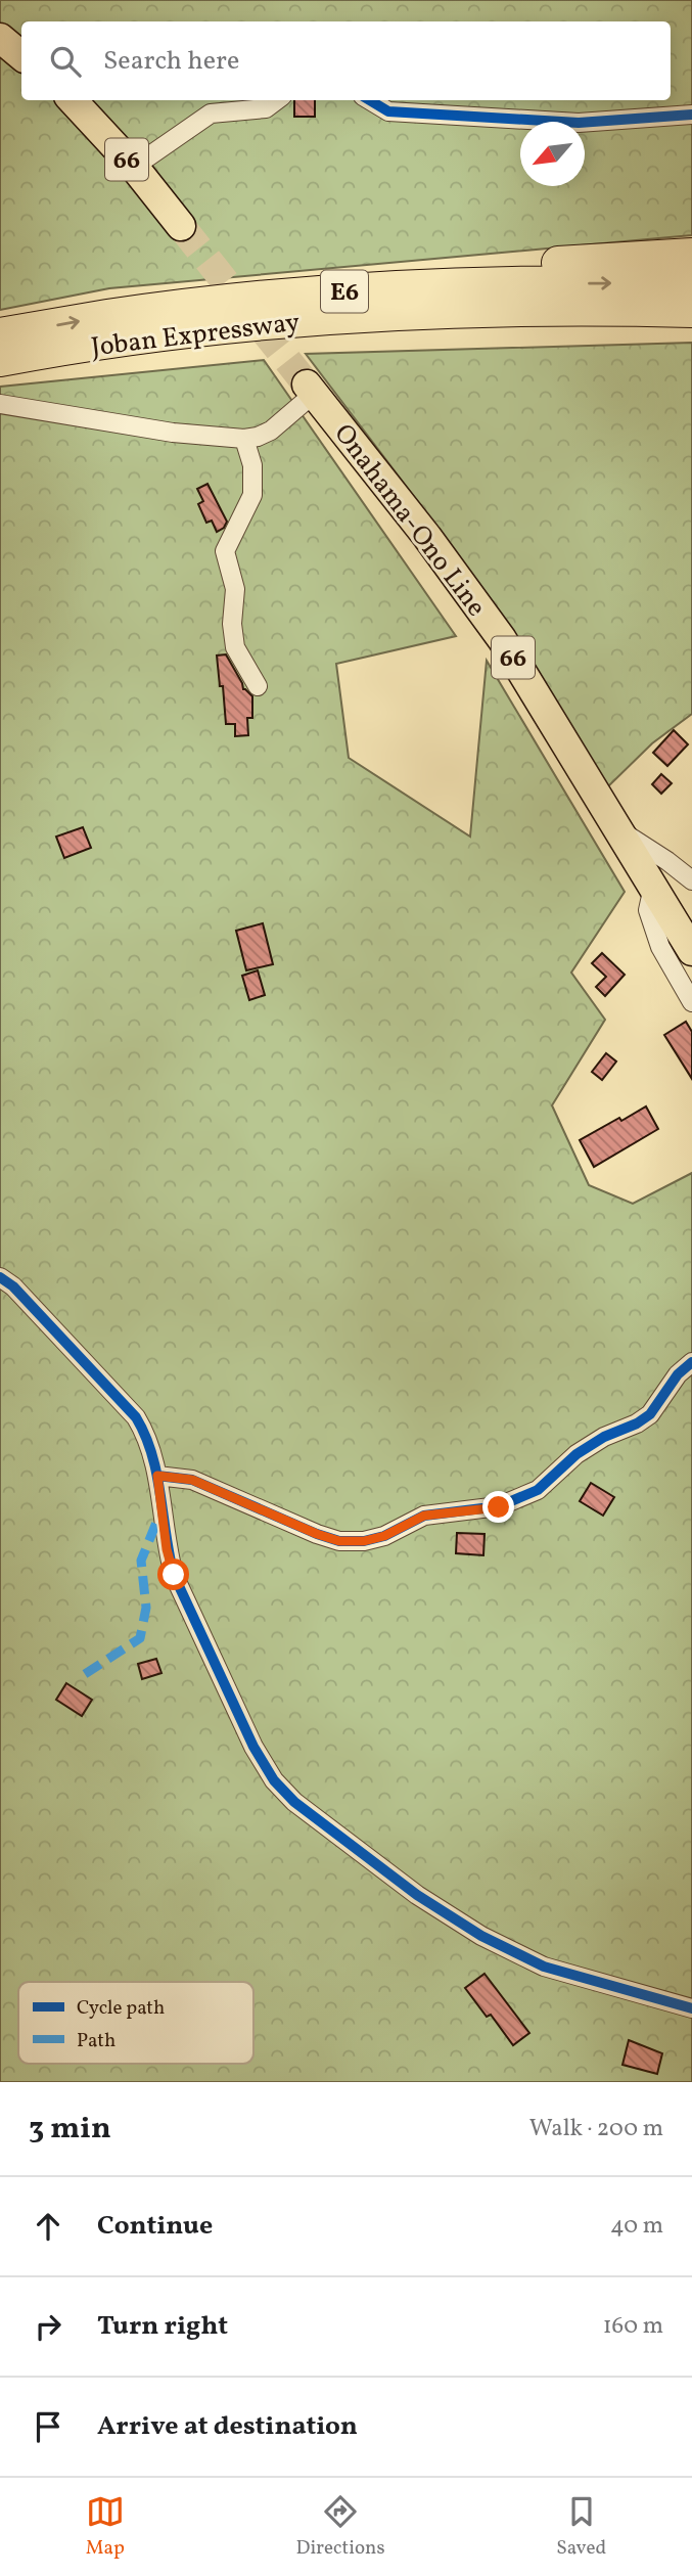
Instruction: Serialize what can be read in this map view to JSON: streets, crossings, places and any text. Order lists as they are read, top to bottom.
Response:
{
  "streets": {
    "highway": ["E6", "Joban Expressway"],
    "main road": ["66", "Onahama-Ono Line"]
  },
  "legend": ["Cycle path", "Path"],
  "north": "bottom left",
  "page": {
    "search": "Search here",
    "heading": ["3 min", "Walk · 200 m"],
    "list": [
      ["Continue", "40 m"],
      ["Turn right", "160 m"],
      "Arrive at destination"
    ],
    "nav": ["Map", "Directions", "Saved"]
  }
}
